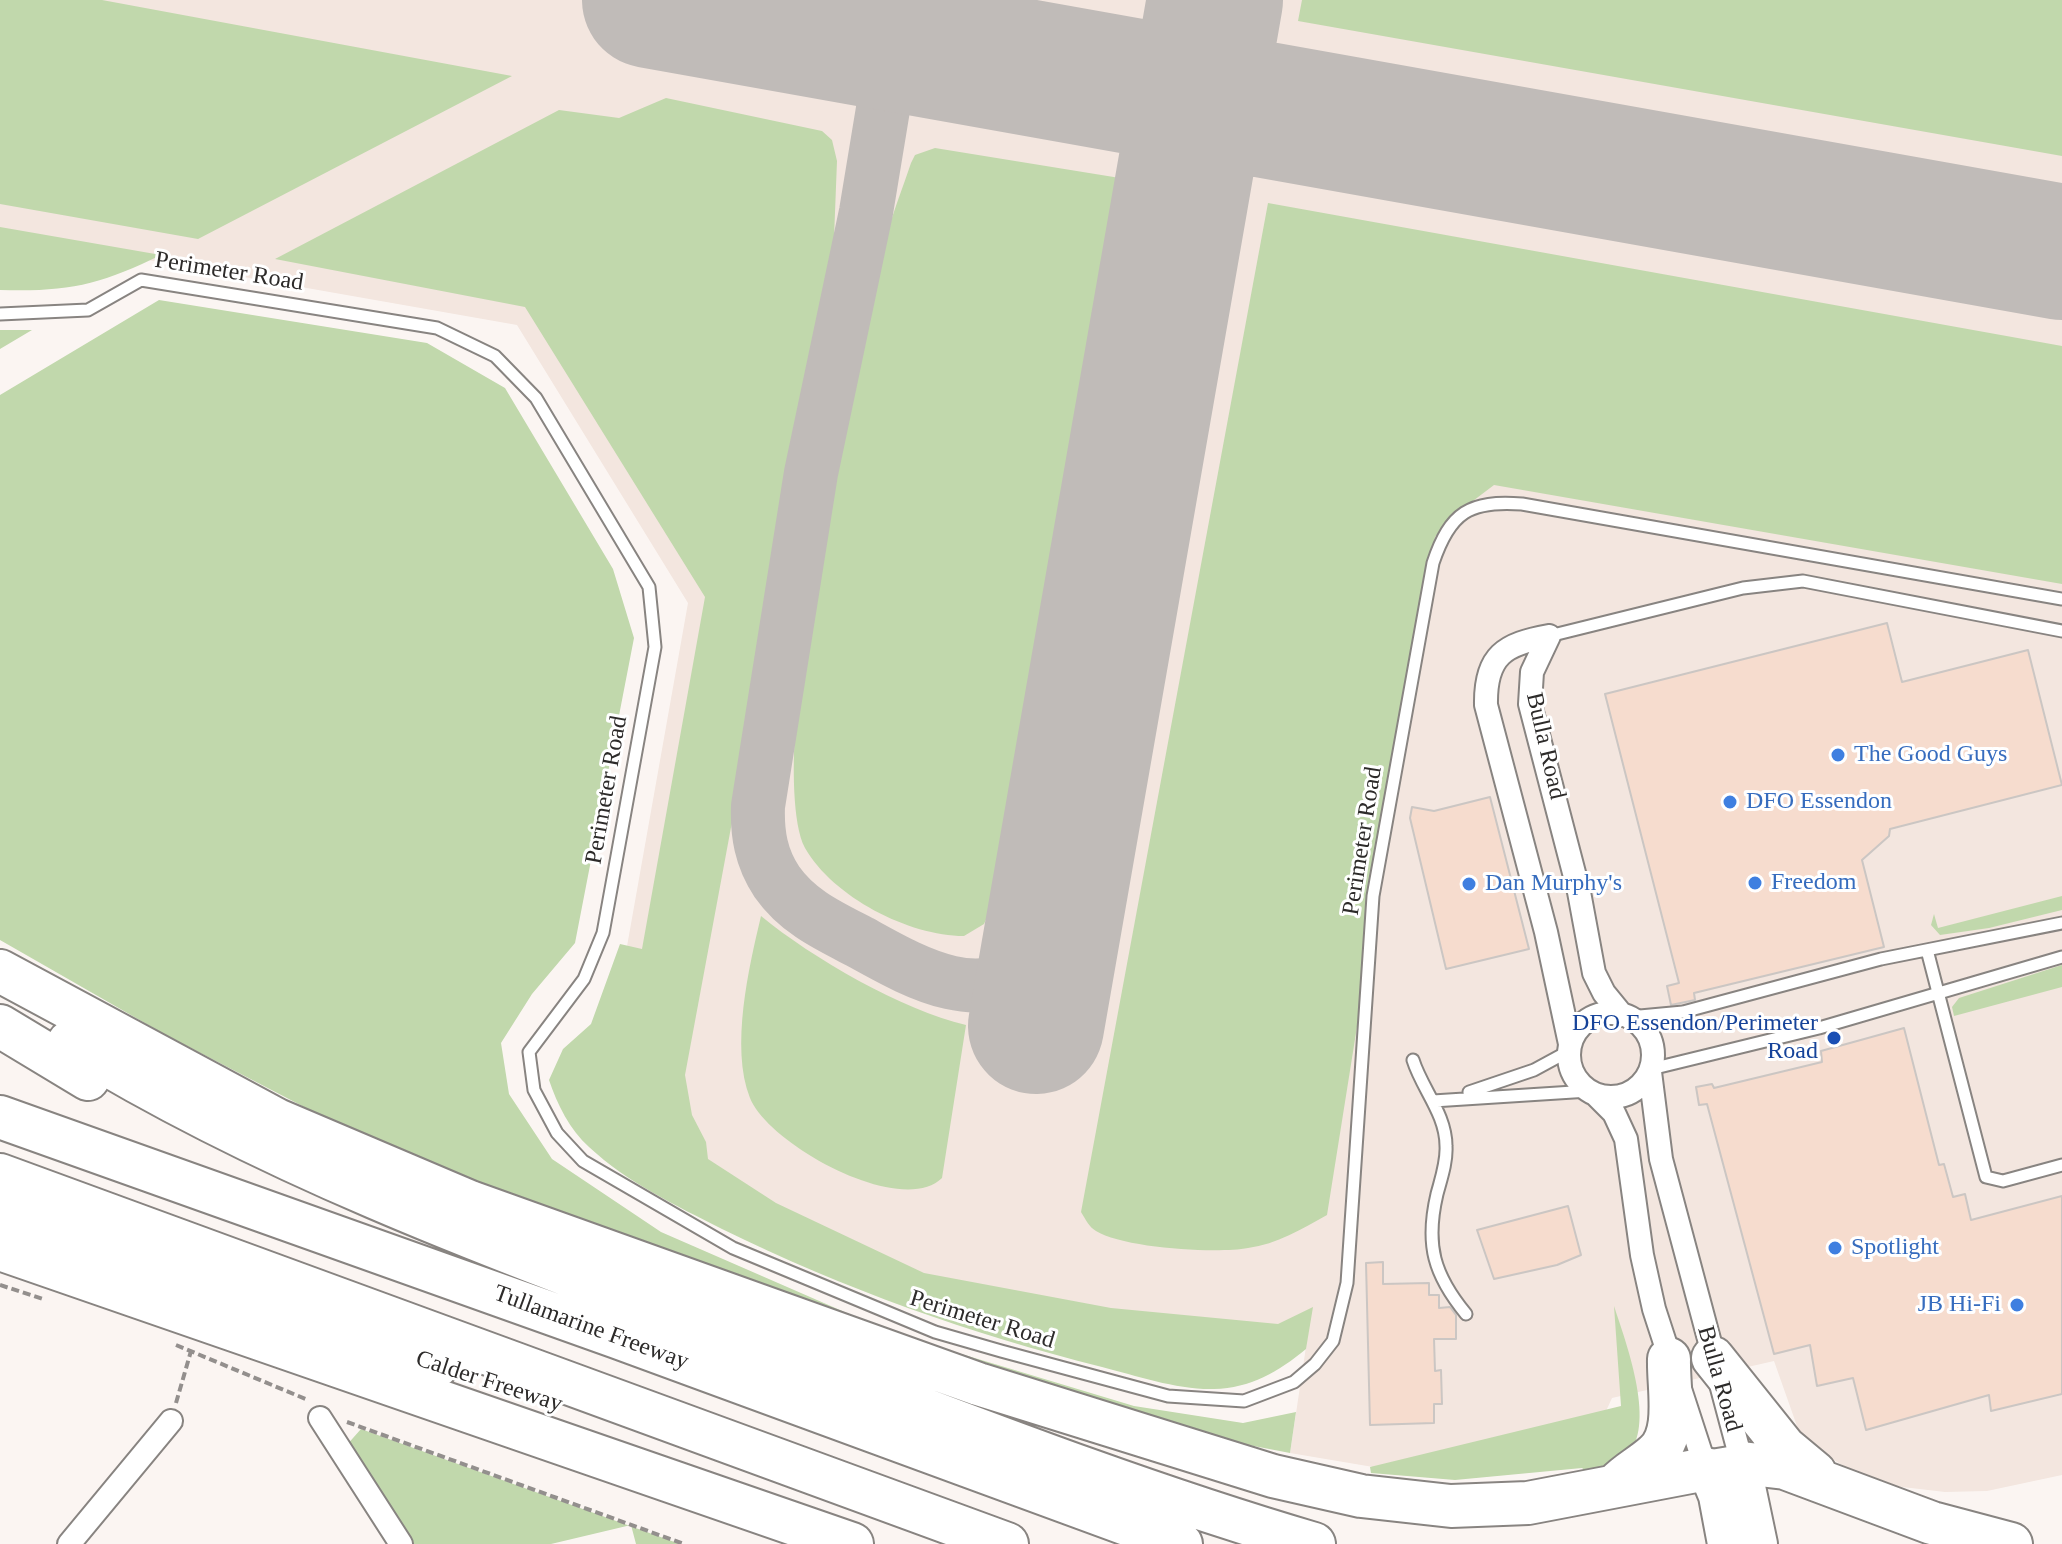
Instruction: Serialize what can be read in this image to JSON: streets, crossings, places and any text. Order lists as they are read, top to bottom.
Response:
{
  "streets": {
    "highway": ["Tullamarine Freeway", "Calder Freeway"],
    "main road": ["Bulla Road"],
    "lane": ["Perimeter Road"]
  },
  "places": [
    "The Good Guys",
    "DFO Essendon",
    "Freedom",
    "Dan Murphy's",
    "DFO Essendon/Perimeter Road",
    "Spotlight",
    "JB Hi-Fi"
  ]
}
